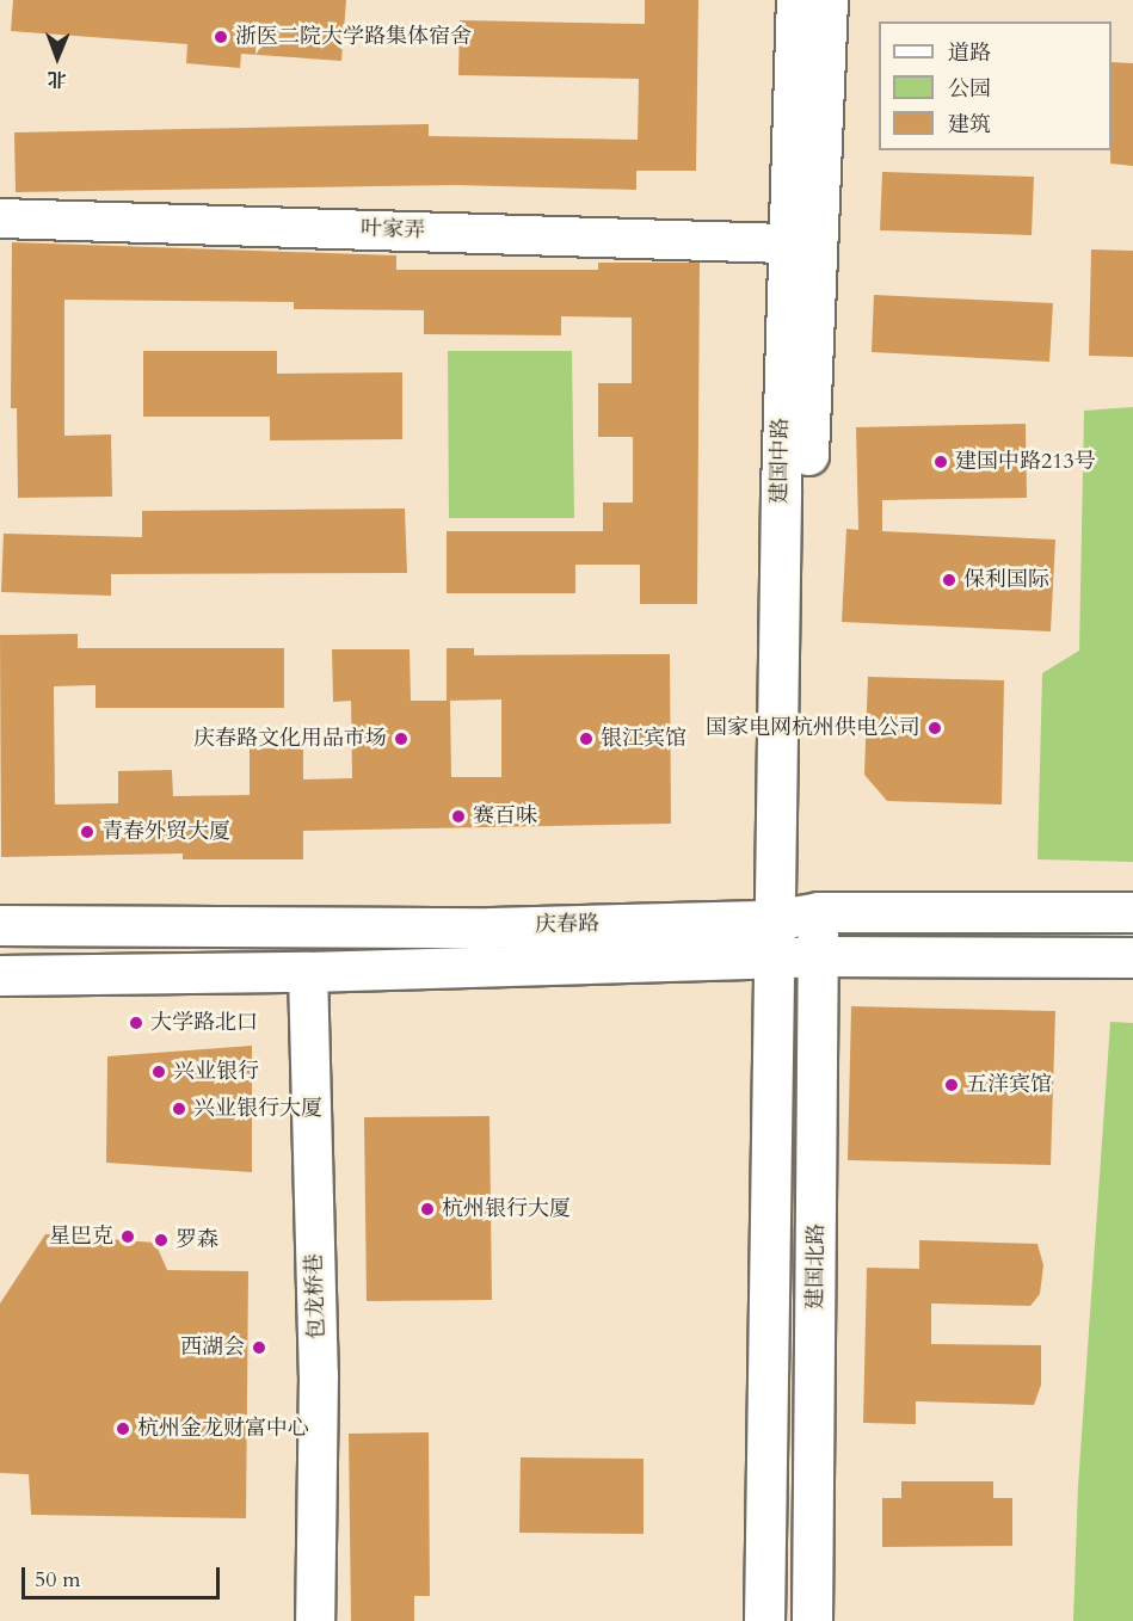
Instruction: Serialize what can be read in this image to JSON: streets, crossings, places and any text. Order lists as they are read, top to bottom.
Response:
{
  "streets": {
    "main road": ["建国中路", "庆春路", "建国北路"],
    "street": ["叶家弄", "包龙桥巷"]
  },
  "crossings": [
    ["叶家弄", "建国中路"],
    ["建国中路", "庆春路"],
    ["建国中路", "建国北路"],
    ["庆春路", "建国北路"],
    ["庆春路", "包龙桥巷"]
  ],
  "places": [
    "浙医二院大学路集体宿舍",
    "建国中路213号",
    "保利国际",
    "国家电网杭州供电公司",
    "庆春路文化用品市场",
    "银江宾馆",
    "赛百味",
    "青春外贸大厦",
    "大学路北口",
    "兴业银行",
    "五洋宾馆",
    "兴业银行大厦",
    "杭州银行大厦",
    "星巴克",
    "罗森",
    "西湖会",
    "杭州金龙财富中心"
  ],
  "legend": ["道路", "公园", "建筑"],
  "scale_bar": "50 m",
  "north": "bottom"
}
